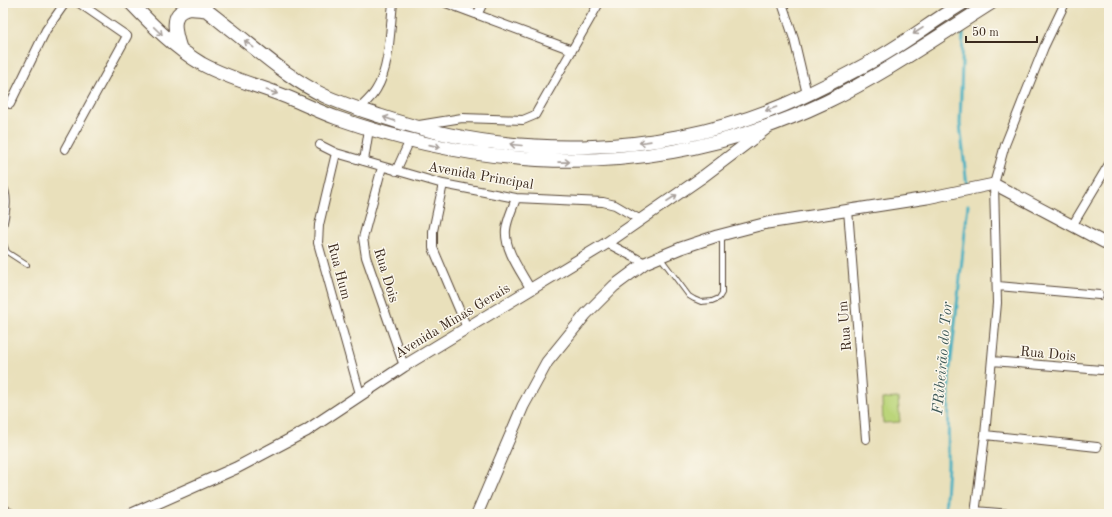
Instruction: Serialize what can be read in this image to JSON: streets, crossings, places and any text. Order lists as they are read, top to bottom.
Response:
{
  "streets": {
    "street": [
      "Avenida Principal",
      "Rua Hum",
      "Rua Dois",
      "Avenida Minas Gerais",
      "Rua Um"
    ]
  },
  "crossings": [
    ["Avenida Principal", "Rua Hum"],
    ["Avenida Principal", "Rua Dois"],
    ["Avenida Principal", "Avenida Minas Gerais"],
    ["Rua Hum", "Avenida Minas Gerais"],
    ["Rua Dois", "Avenida Minas Gerais"]
  ],
  "water": ["FRibeirão do Tor"],
  "scale_bar": "50 m"
}
